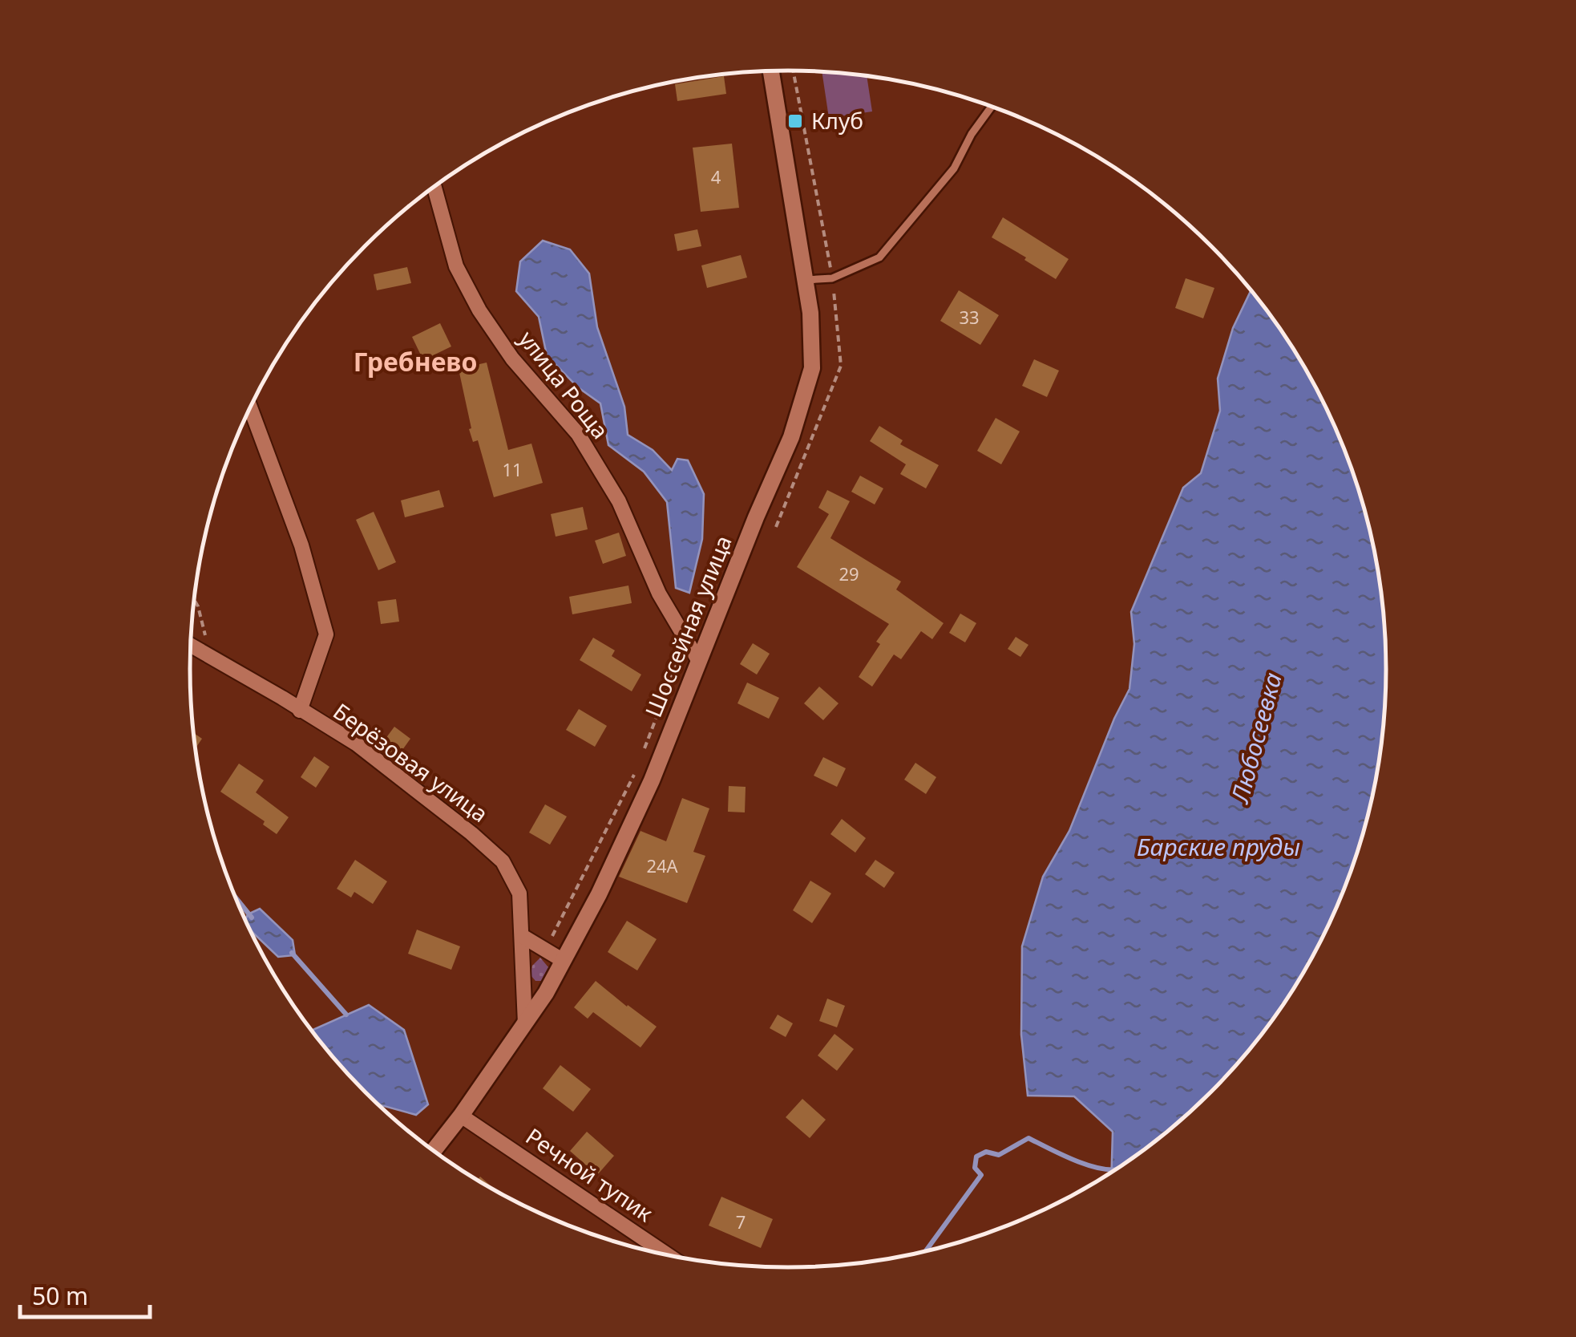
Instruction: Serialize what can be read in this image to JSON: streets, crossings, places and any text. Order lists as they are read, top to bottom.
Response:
{
  "streets": {
    "street": [
      "улица Роща",
      "Шоссейная улица",
      "Берёзовая улица",
      "Речной тупик"
    ]
  },
  "crossings": [
    ["улица Роща", "Шоссейная улица"],
    ["Шоссейная улица", "Берёзовая улица"],
    ["Шоссейная улица", "Речной тупик"]
  ],
  "districts": ["Гребнево"],
  "water": ["Любосеевка", "Барские пруды"],
  "places": {
    "transit": ["Клуб"]
  },
  "house_numbers": [
    "4",
    "33",
    "11",
    "29",
    "24А",
    "7"
  ],
  "scale_bar": "50 m"
}
